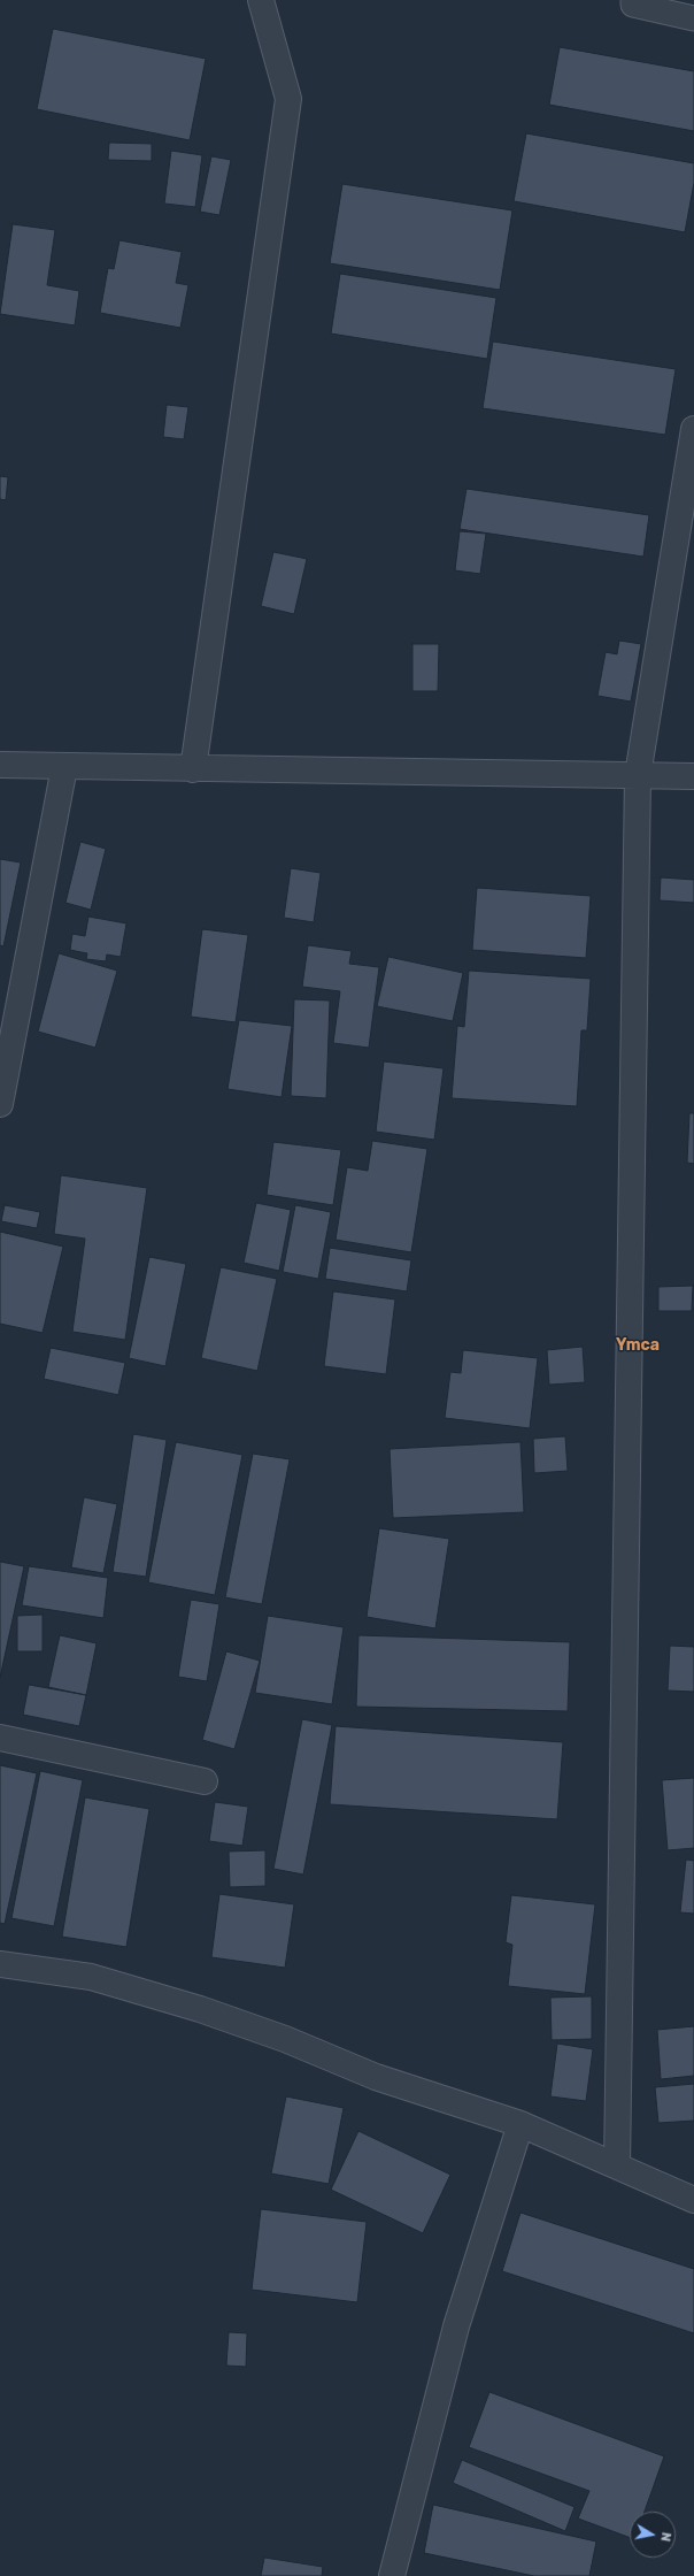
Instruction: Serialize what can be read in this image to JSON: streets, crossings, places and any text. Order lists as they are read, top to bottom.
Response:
{
  "districts": ["Ymca"],
  "north": "right"
}
